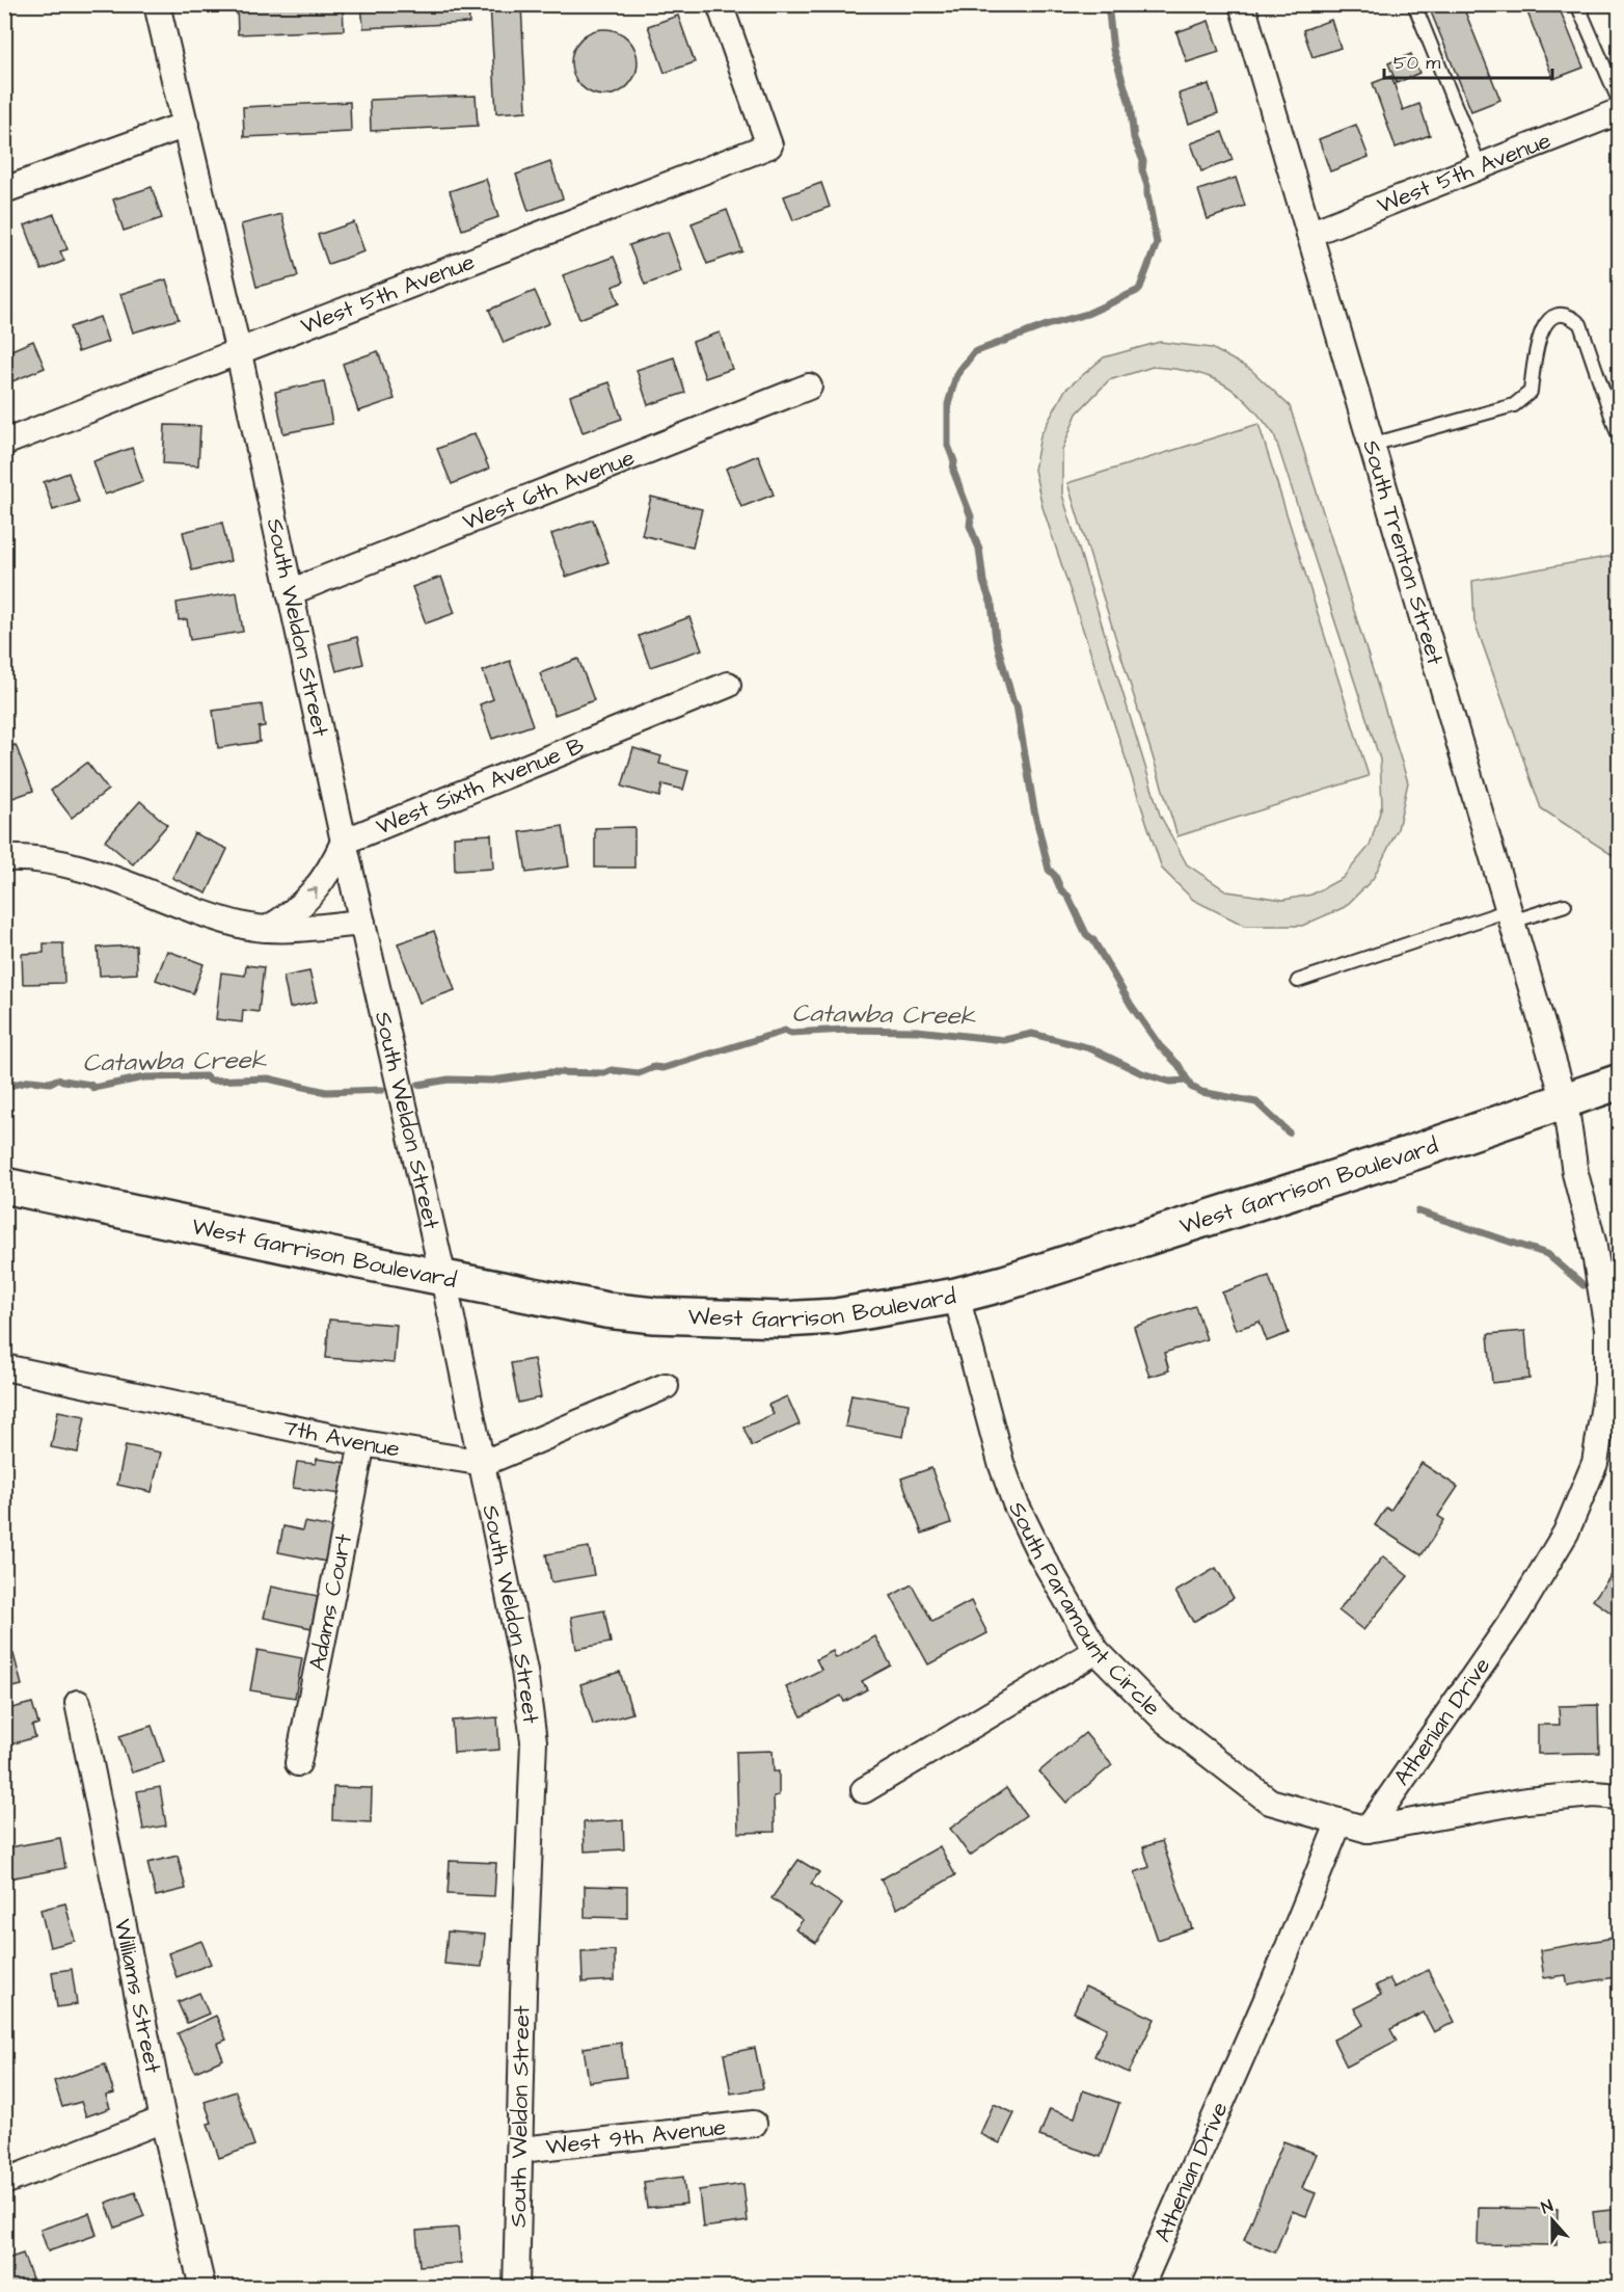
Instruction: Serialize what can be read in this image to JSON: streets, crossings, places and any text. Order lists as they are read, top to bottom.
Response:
{
  "streets": {
    "main road": ["West Garrison Boulevard"],
    "street": [
      "West 5th Avenue",
      "West 6th Avenue",
      "South Trenton Street",
      "South Weldon Street",
      "West Sixth Avenue B",
      "7th Avenue",
      "Adams Court",
      "South Paramount Circle",
      "Athenian Drive",
      "Williams Street",
      "West 9th Avenue"
    ]
  },
  "crossings": [
    ["West 5th Avenue", "South Trenton Street"],
    ["West 5th Avenue", "South Weldon Street"],
    ["West 6th Avenue", "South Weldon Street"],
    ["South Trenton Street", "West Garrison Boulevard"],
    ["South Trenton Street", "Athenian Drive"],
    ["South Weldon Street", "West Sixth Avenue B"],
    ["South Weldon Street", "West Garrison Boulevard"],
    ["South Weldon Street", "7th Avenue"],
    ["South Weldon Street", "West 9th Avenue"],
    ["West Garrison Boulevard", "South Paramount Circle"],
    ["West Garrison Boulevard", "Athenian Drive"],
    ["7th Avenue", "Adams Court"],
    ["South Paramount Circle", "Athenian Drive"]
  ],
  "water": ["Catawba Creek"],
  "scale_bar": "50 m",
  "north": "top"
}
